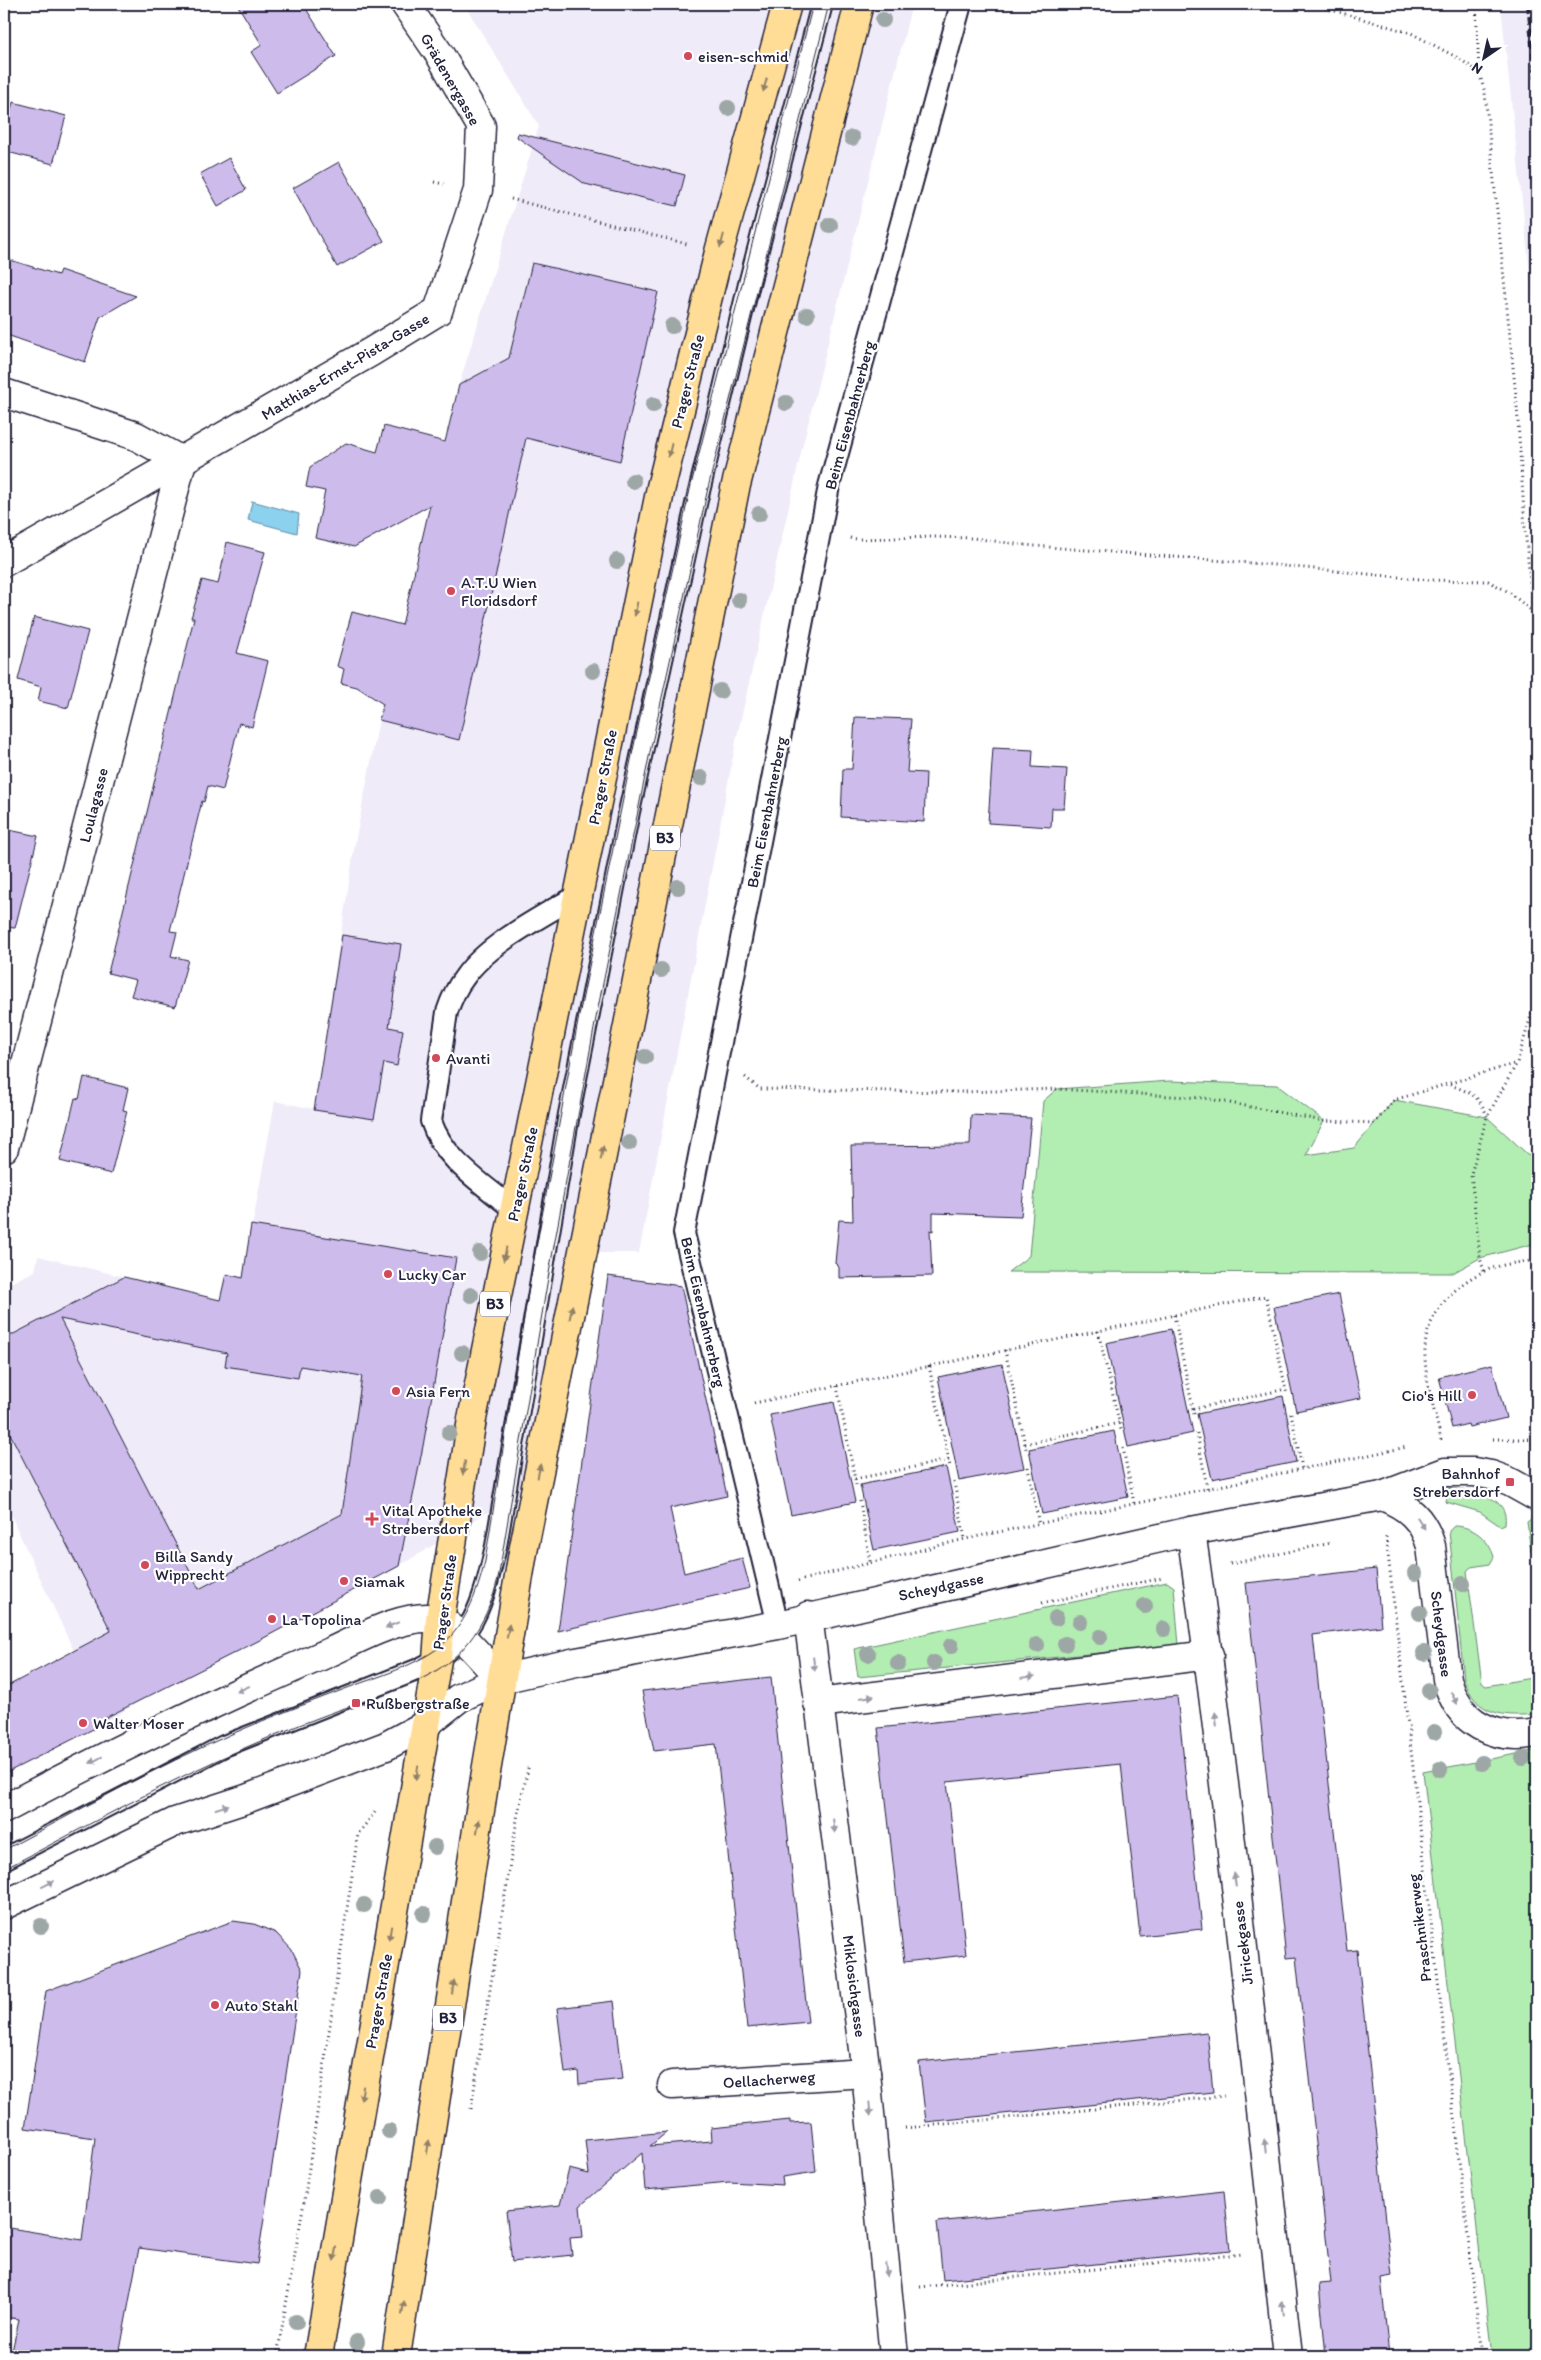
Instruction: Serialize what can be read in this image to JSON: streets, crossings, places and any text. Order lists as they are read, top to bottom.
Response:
{
  "streets": {
    "main road": ["Prager Straße", "B3"],
    "street": [
      "Grädenergasse",
      "Matthias-Ernst-Pista-Gasse",
      "Loulagasse",
      "Scheydgasse",
      "Jiricekgasse",
      "Miklosichgasse",
      "Oellacherweg"
    ],
    "lane": ["Beim Eisenbahnerberg"],
    "path": ["Praschnikerweg"]
  },
  "crossings": [
    ["Grädenergasse", "Matthias-Ernst-Pista-Gasse"],
    ["Matthias-Ernst-Pista-Gasse", "Loulagasse"],
    ["Beim Eisenbahnerberg", "Scheydgasse"],
    ["B3", "Scheydgasse"],
    ["Scheydgasse", "Praschnikerweg"],
    ["Scheydgasse", "Jiricekgasse"],
    ["Scheydgasse", "Miklosichgasse"],
    ["Miklosichgasse", "Oellacherweg"]
  ],
  "one_way": ["Jiricekgasse", "Miklosichgasse"],
  "places": {
    "other": [
      "eisen-schmid",
      "A.T.U Wien Floridsdorf",
      "Avanti",
      "Lucky Car",
      "Asia Fern",
      "Cio's Hill",
      "Billa Sandy Wipprecht",
      "Siamak",
      "La Topolina",
      "Walter Moser",
      "Auto Stahl"
    ],
    "transit": ["Bahnhof Strebersdorf", "Rußbergstraße"],
    "health": ["Vital Apotheke Strebersdorf"]
  },
  "north": "bottom left"
}
